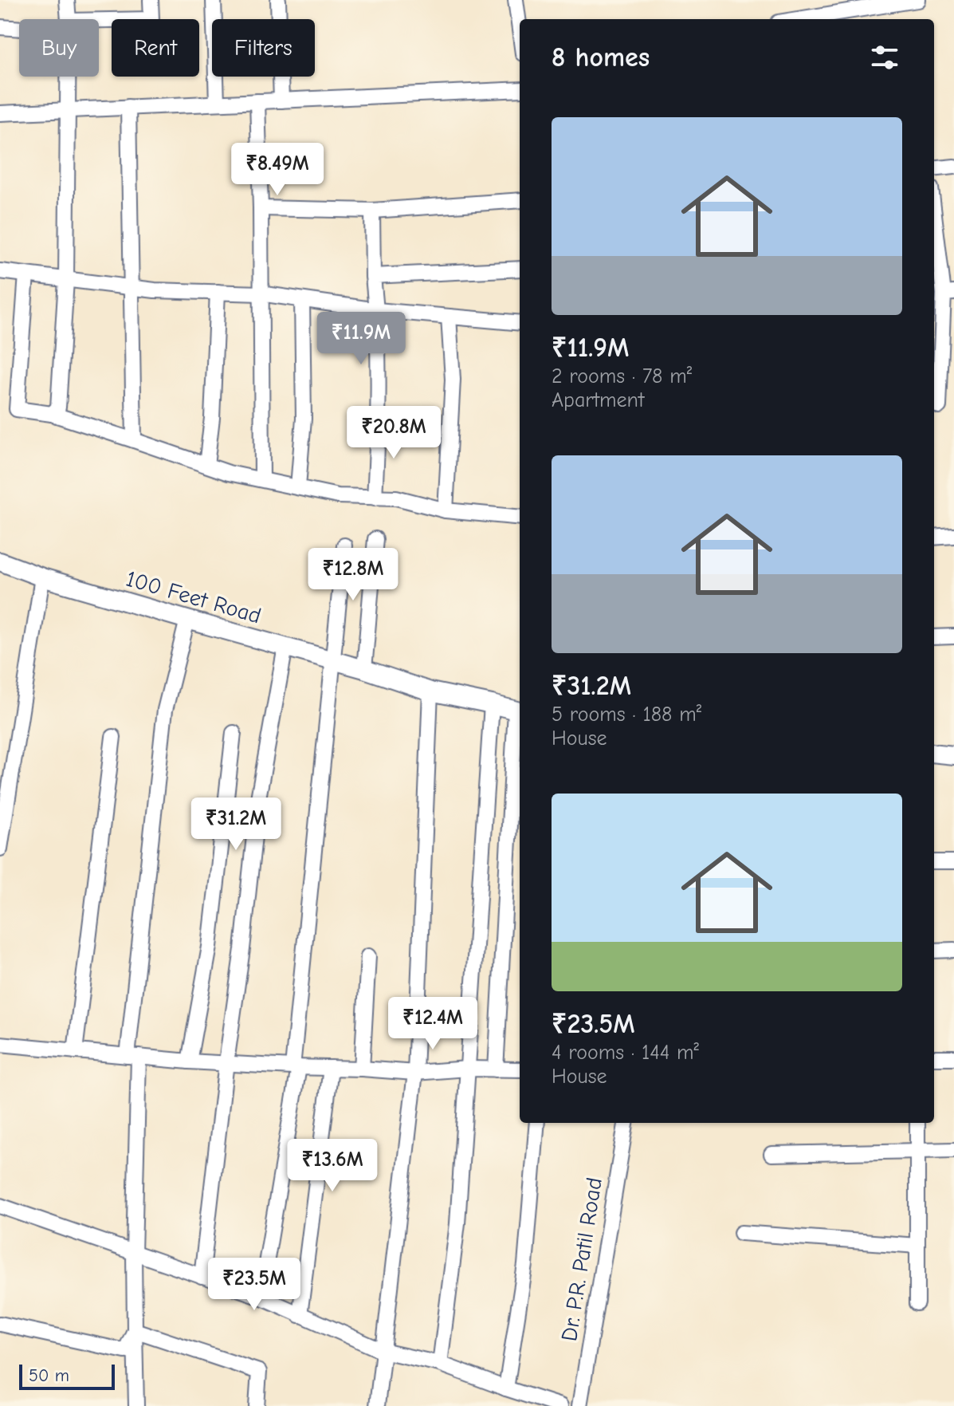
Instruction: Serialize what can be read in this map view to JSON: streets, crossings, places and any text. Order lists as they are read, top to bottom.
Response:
{
  "streets": {
    "main road": ["100 Feet Road"],
    "street": ["Dr. P.R. Patil Road"]
  },
  "scale_bar": "50 m",
  "page": {
    "chip": ["Buy", "Rent", "Filters"],
    "heading": "8 homes",
    "list": [
      {
        "name": "₹11.9M",
        "note": "2 rooms · 78 m² · Apartment"
      },
      {
        "name": "₹31.2M",
        "note": "5 rooms · 188 m² · House"
      },
      {
        "name": "₹23.5M",
        "note": "4 rooms · 144 m² · House"
      }
    ],
    "price": [
      "₹8.49M",
      "₹11.9M",
      "₹20.8M",
      "₹12.8M",
      "₹31.2M",
      "₹12.4M",
      "₹13.6M",
      "₹23.5M"
    ],
    "scale": "50 m"
  }
}
